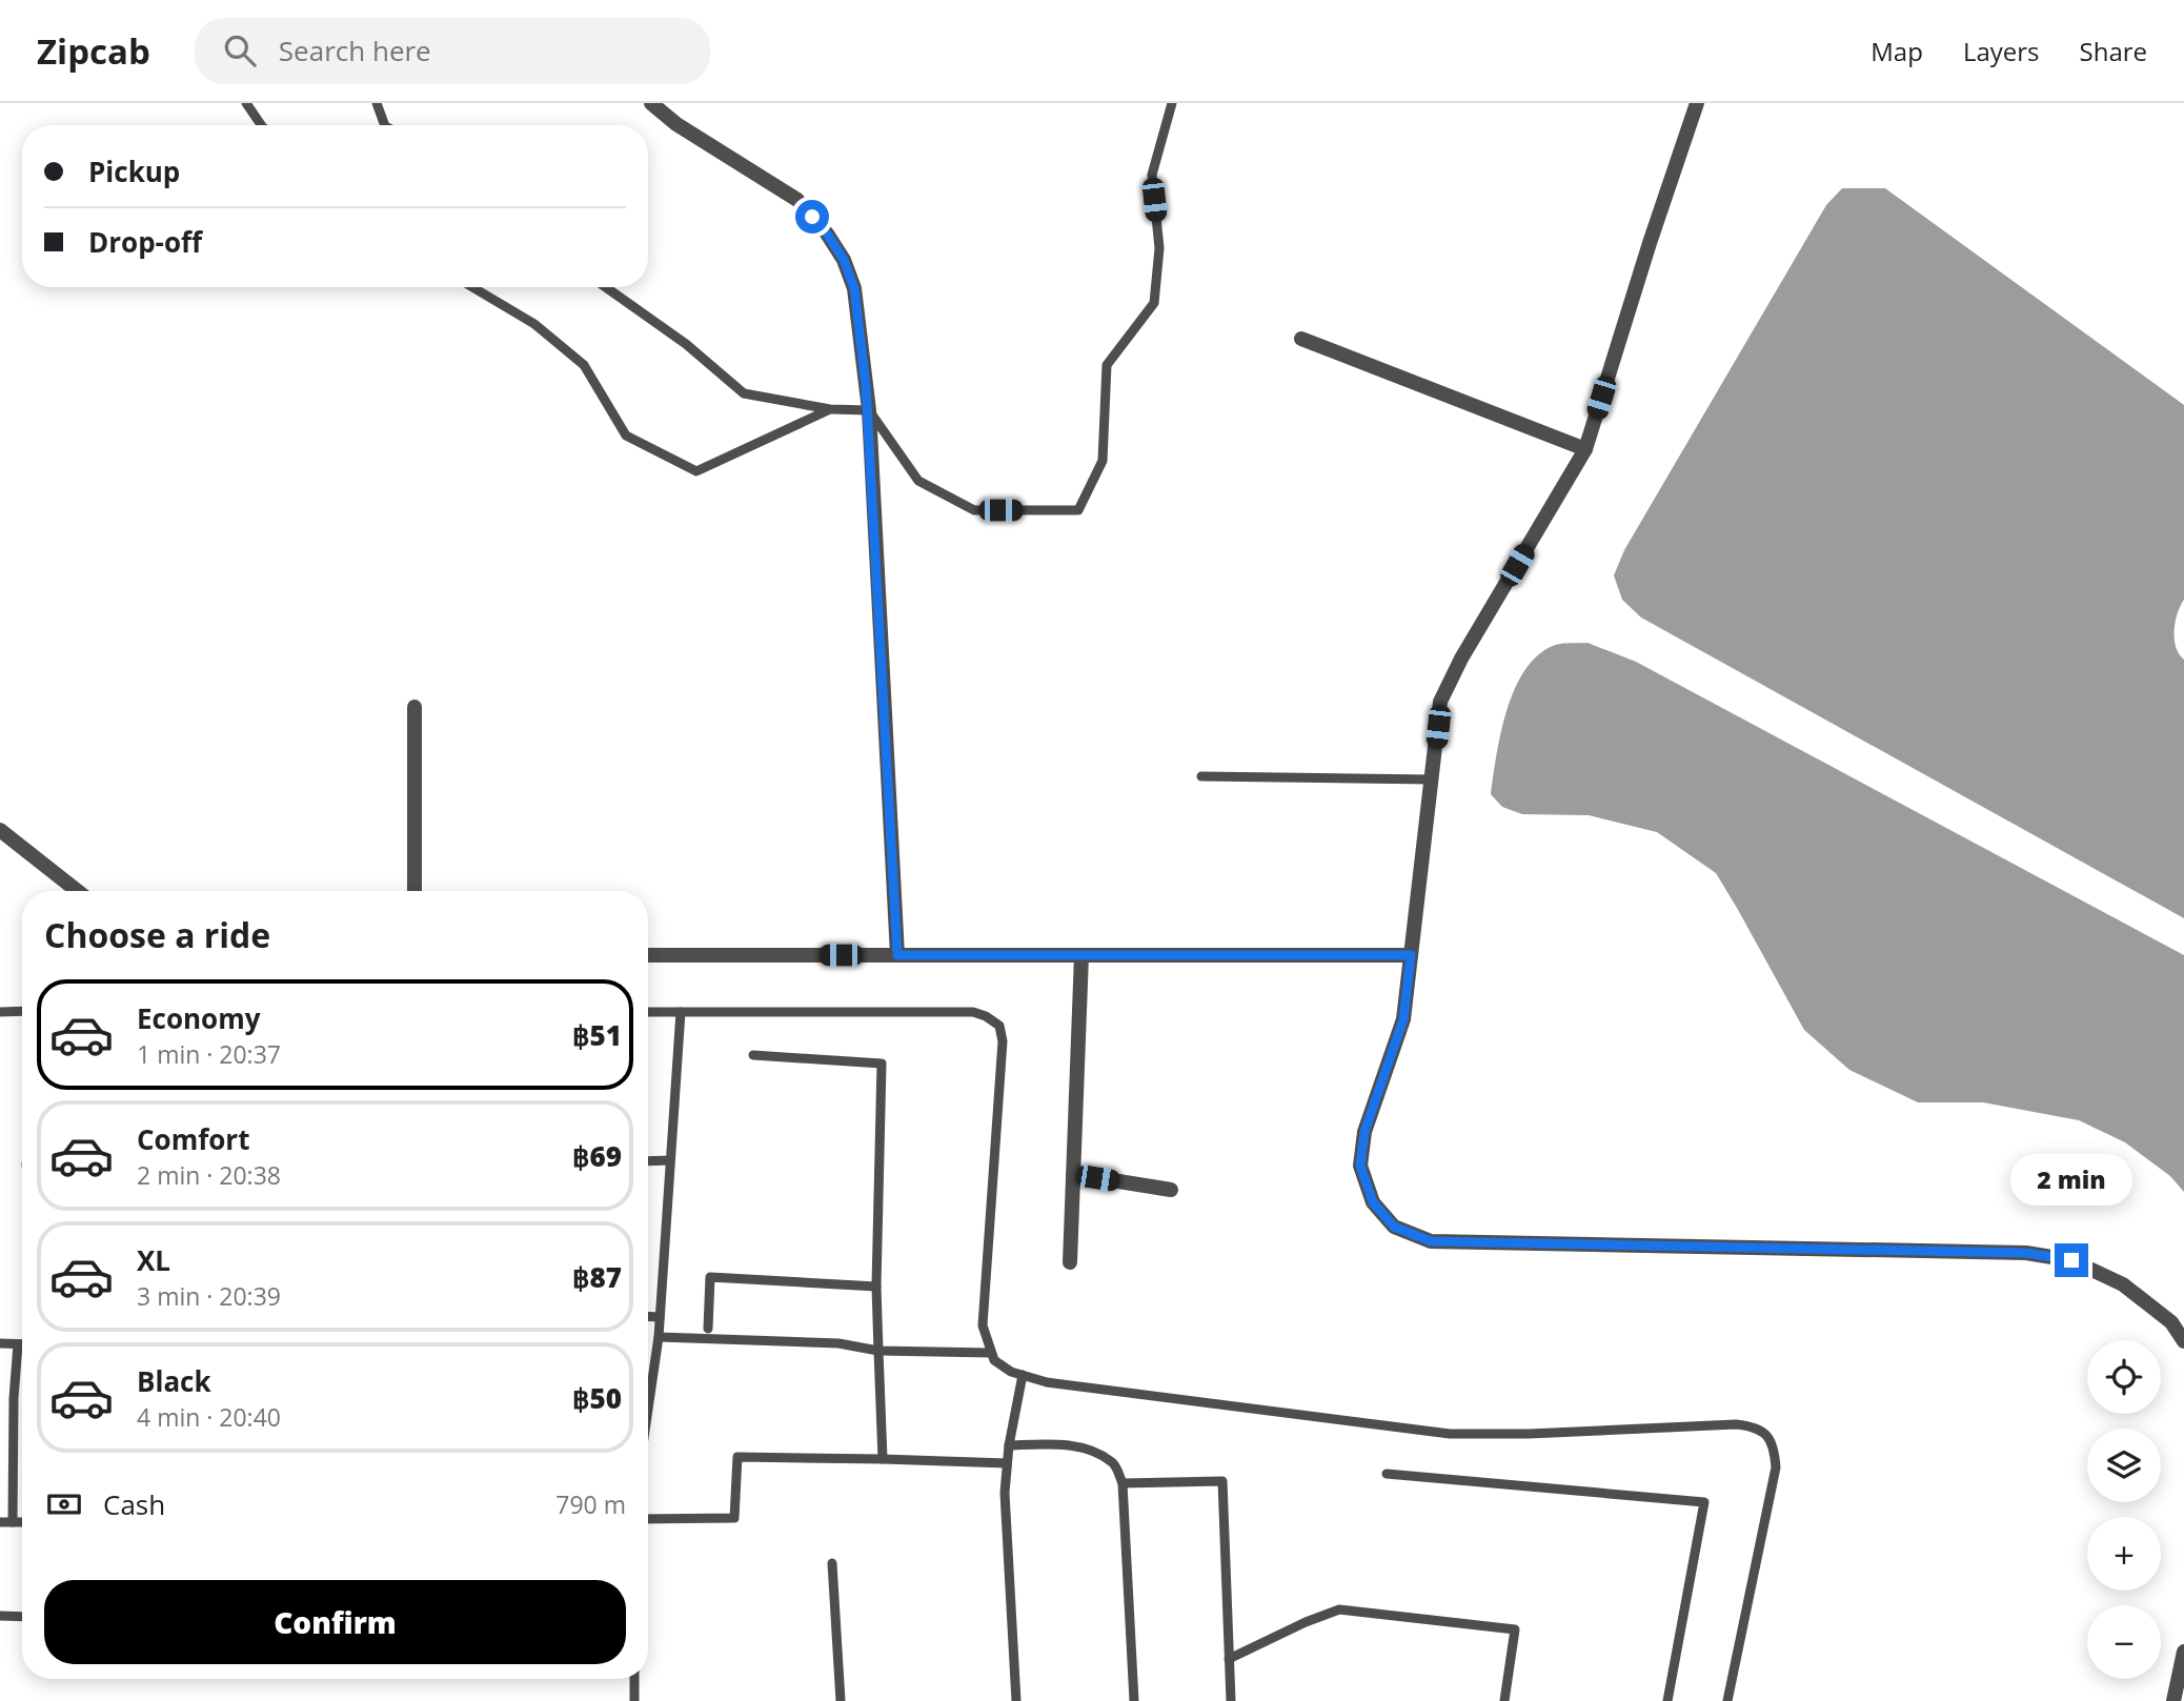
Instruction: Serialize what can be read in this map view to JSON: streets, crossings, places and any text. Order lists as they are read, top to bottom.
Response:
{
  "page": {
    "header": "Zipcab",
    "search": "Search here",
    "nav": ["Map", "Layers", "Share"],
    "banner": ["Pickup", "Drop-off"],
    "heading": "Choose a ride",
    "list": [
      {
        "name": "Economy",
        "note": "1 min · 20:37",
        "value": "฿51"
      },
      {
        "name": "Comfort",
        "note": "2 min · 20:38",
        "value": "฿69"
      },
      {
        "name": "XL",
        "note": "3 min · 20:39",
        "value": "฿87"
      },
      {
        "name": "Black",
        "note": "4 min · 20:40",
        "value": "฿50"
      }
    ],
    "bubble": "2 min",
    "map_buttons": ["+", "−"],
    "pay": ["Cash", "790 m"],
    "buttons": "Confirm"
  }
}
